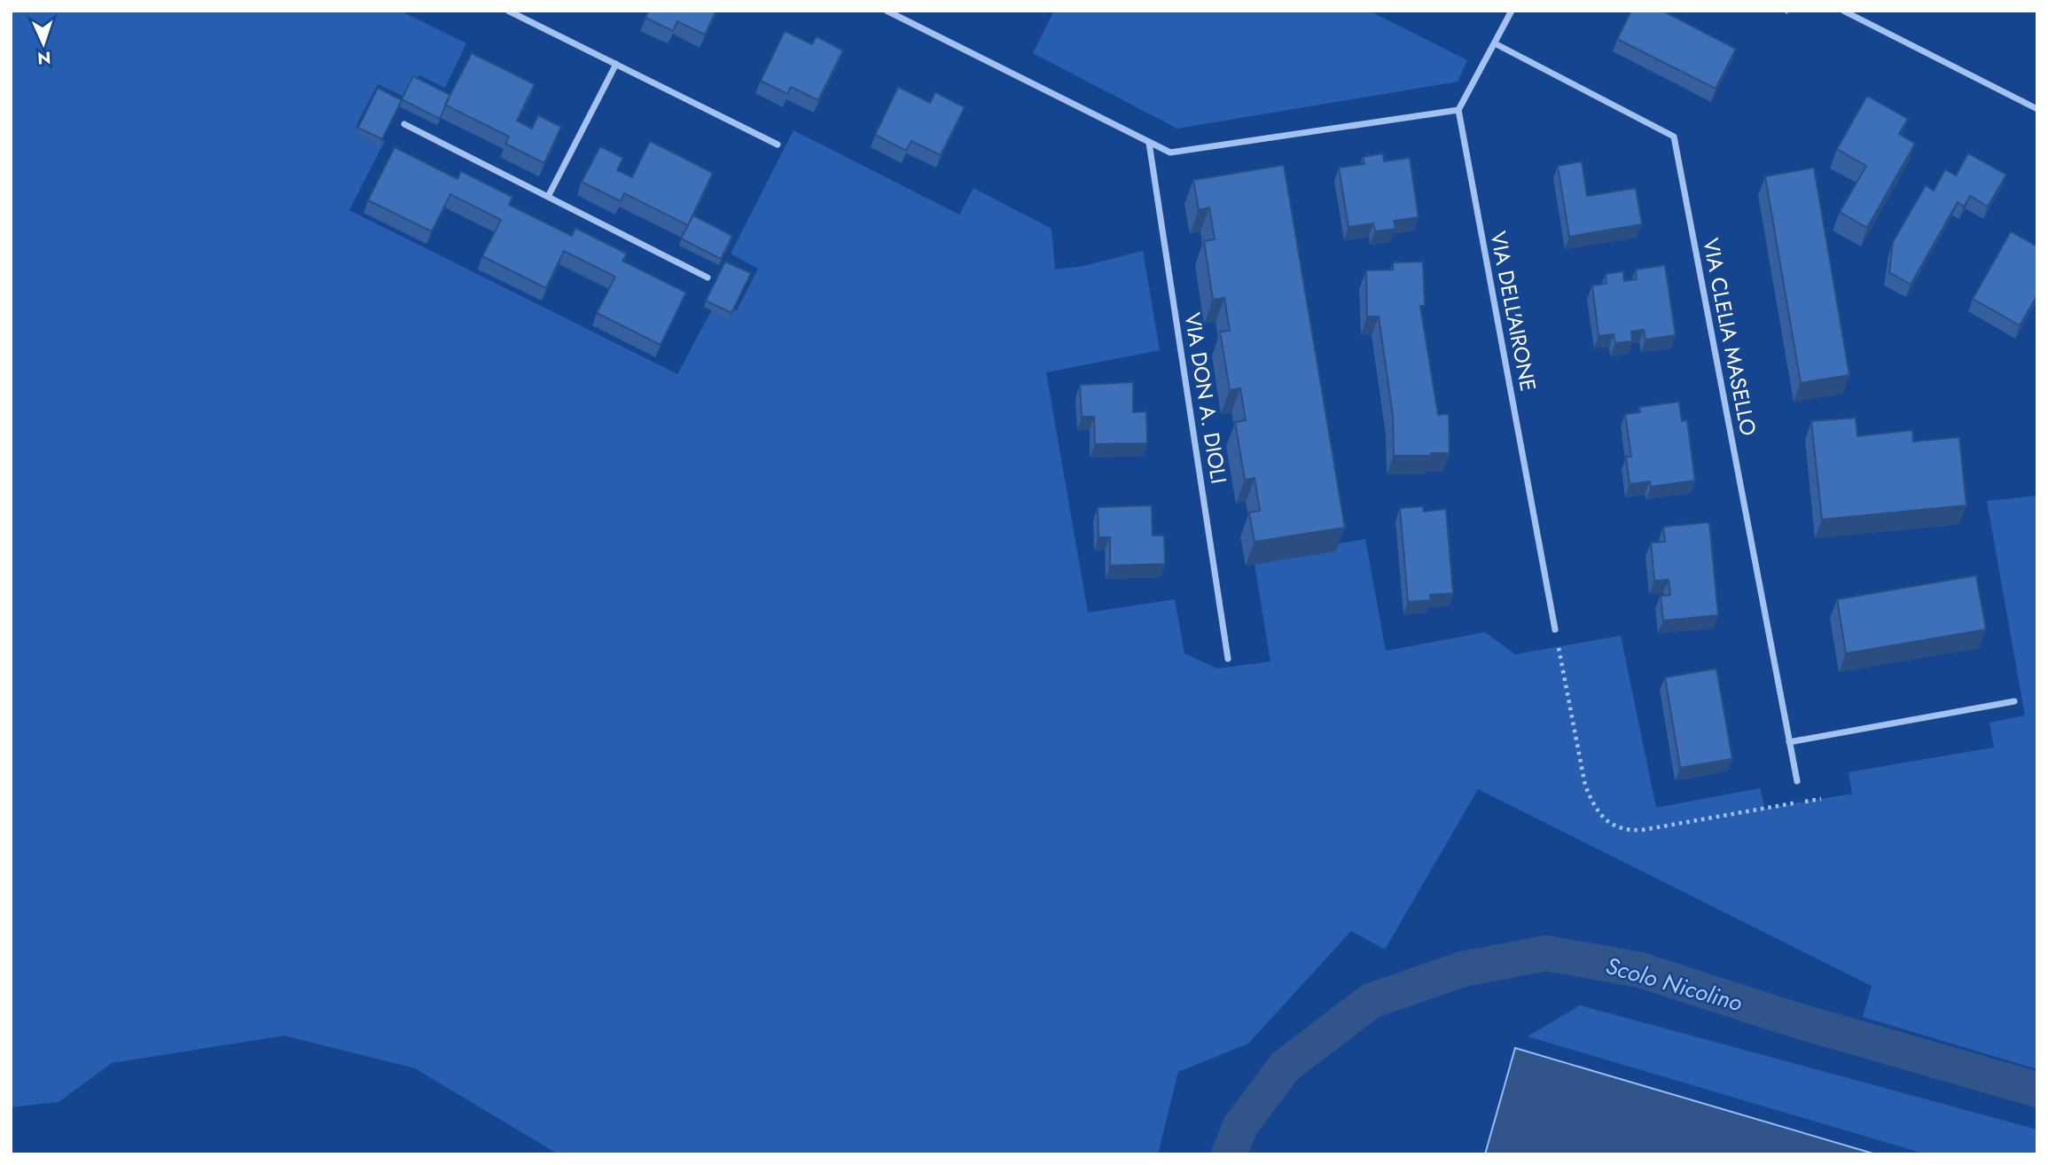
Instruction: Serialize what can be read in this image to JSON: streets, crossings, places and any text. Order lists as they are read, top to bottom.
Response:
{
  "streets": {
    "street": ["VIA DELL'AIRONE", "VIA CLELIA MASELLO", "VIA DON A. DIOLI"]
  },
  "water": ["Scolo Nicolino"],
  "north": "bottom"
}
